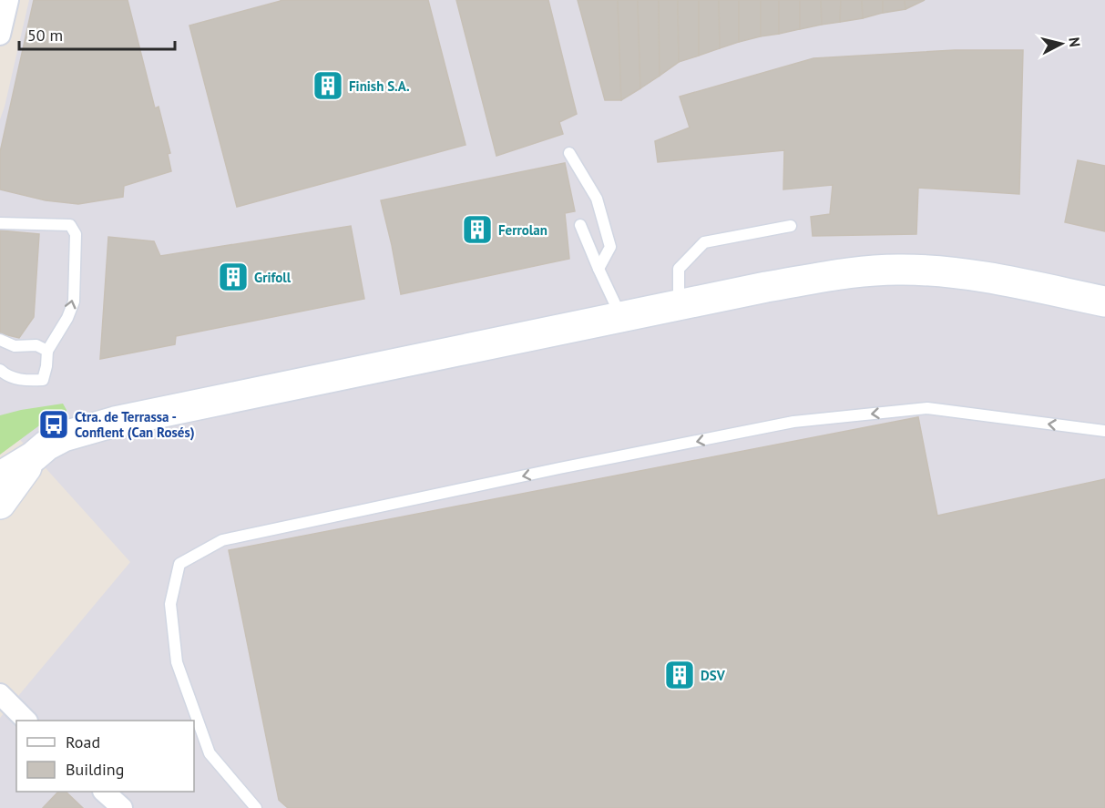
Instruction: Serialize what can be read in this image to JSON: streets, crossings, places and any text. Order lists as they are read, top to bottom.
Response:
{
  "places": {
    "building": [
      "Finish S.A.",
      "Ferrolan",
      "Grifoll",
      "DSV"
    ],
    "bus stop": ["Ctra. de Terrassa - Conflent (Can Rosés)"]
  },
  "legend": ["Road", "Building"],
  "scale_bar": "50 m",
  "north": "right"
}
